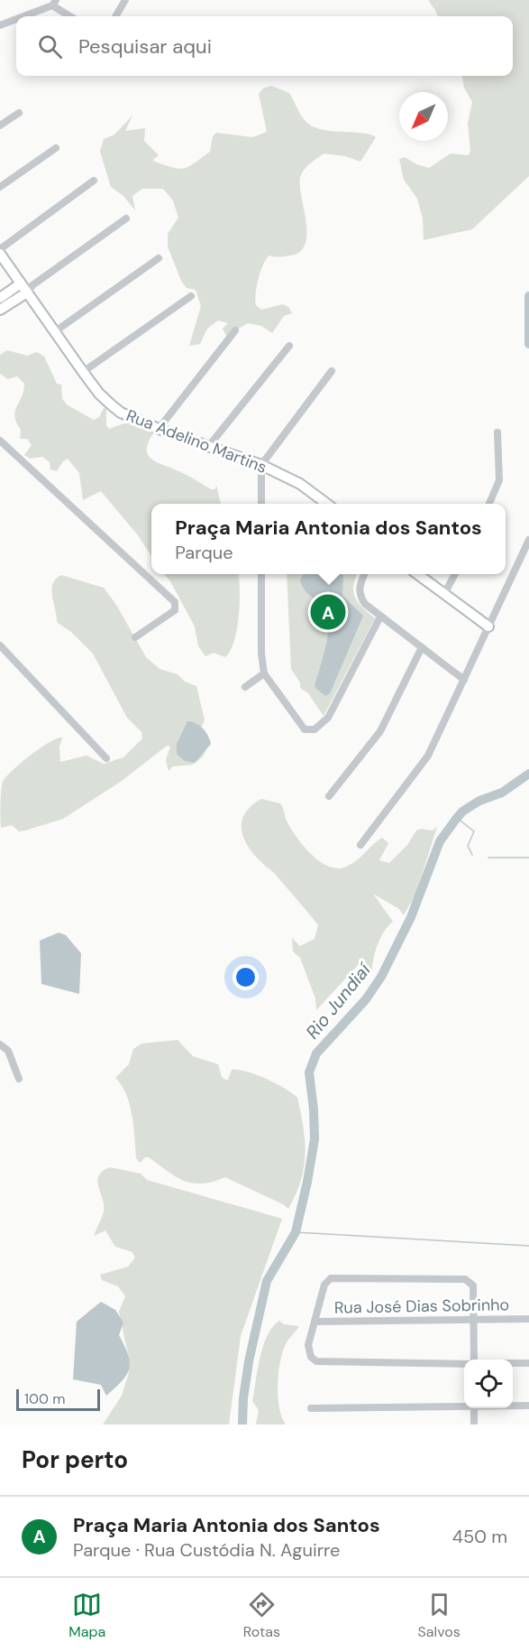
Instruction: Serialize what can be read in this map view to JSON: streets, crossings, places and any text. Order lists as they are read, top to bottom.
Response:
{
  "streets": {
    "street": ["Rua Adelino Martins", "Rua José Dias Sobrinho"]
  },
  "water": ["Rio Jundiaí"],
  "scale_bar": "100 m",
  "north": "bottom left",
  "page": {
    "search": "Pesquisar aqui",
    "popup": ["Praça Maria Antonia dos Santos", "Parque"],
    "pins": "A",
    "scale": "100 m",
    "heading": "Por perto",
    "list": [
      {
        "mark": "A",
        "name": "Praça Maria Antonia dos Santos",
        "note": "Parque · Rua Custódia N. Aguirre",
        "value": "450 m"
      }
    ],
    "nav": ["Mapa", "Rotas", "Salvos"]
  }
}
